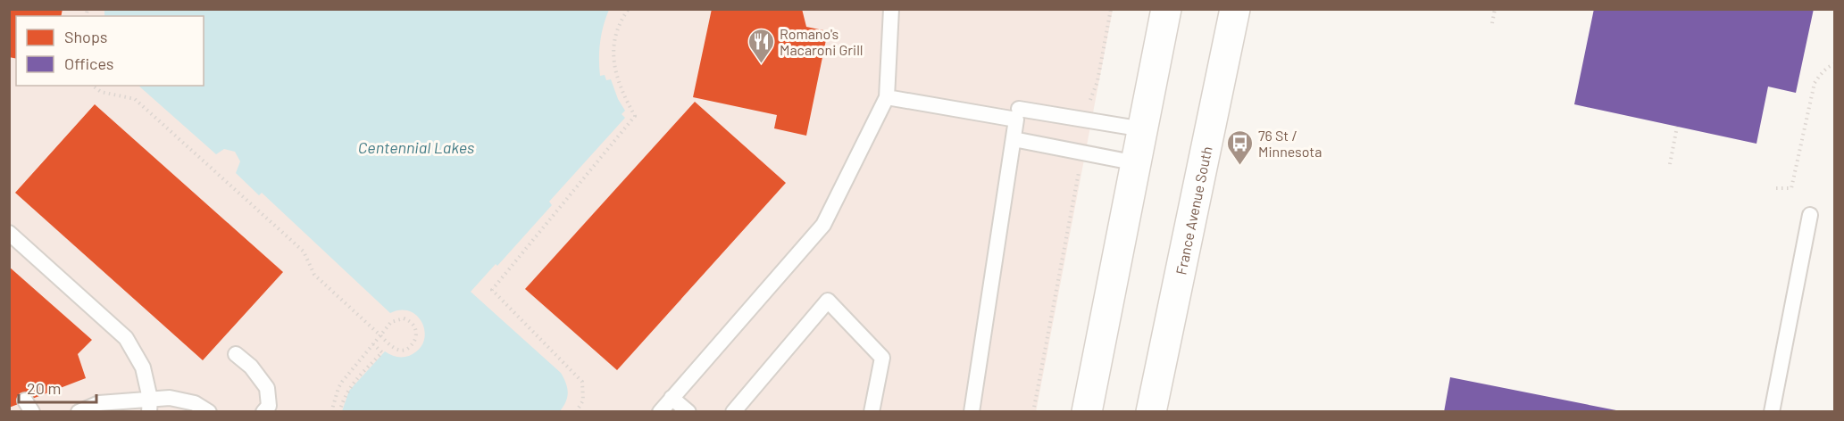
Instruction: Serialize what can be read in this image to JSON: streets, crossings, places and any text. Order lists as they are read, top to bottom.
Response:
{
  "streets": {
    "main road": ["France Avenue South"]
  },
  "water": ["Centennial Lakes"],
  "places": {
    "restaurant": ["Romano's Macaroni Grill"],
    "bus stop": ["76 St / Minnesota"]
  },
  "legend": ["Shops", "Offices"],
  "scale_bar": "20 m"
}
